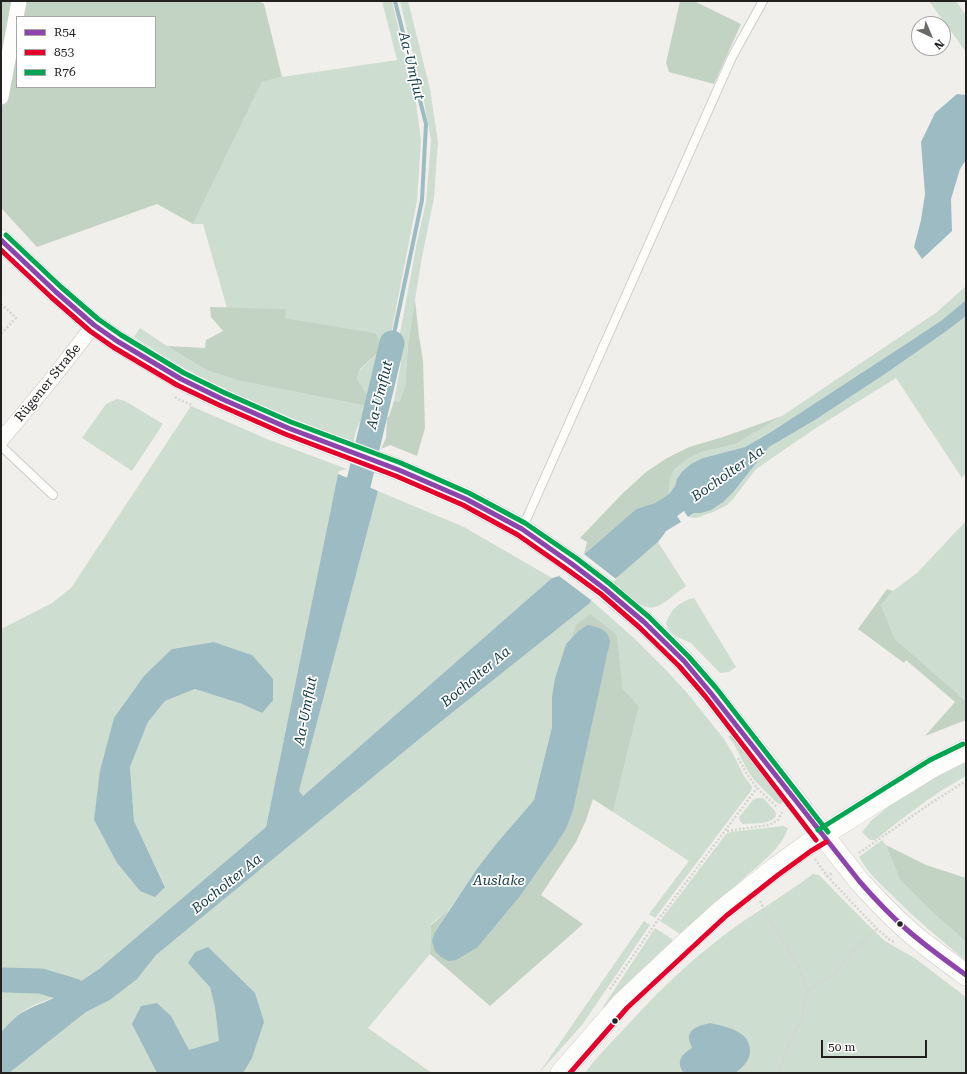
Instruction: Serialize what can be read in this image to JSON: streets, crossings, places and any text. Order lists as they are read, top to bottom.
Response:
{
  "streets": {
    "street": ["Rügener Straße"]
  },
  "water": ["Aa-Umflut", "Bocholter Aa", "Auslake"],
  "lines": ["transit line R76", "transit line R54", "transit line 853"],
  "legend": ["R54", "853", "R76"],
  "scale_bar": "50 m",
  "north": "bottom right"
}
